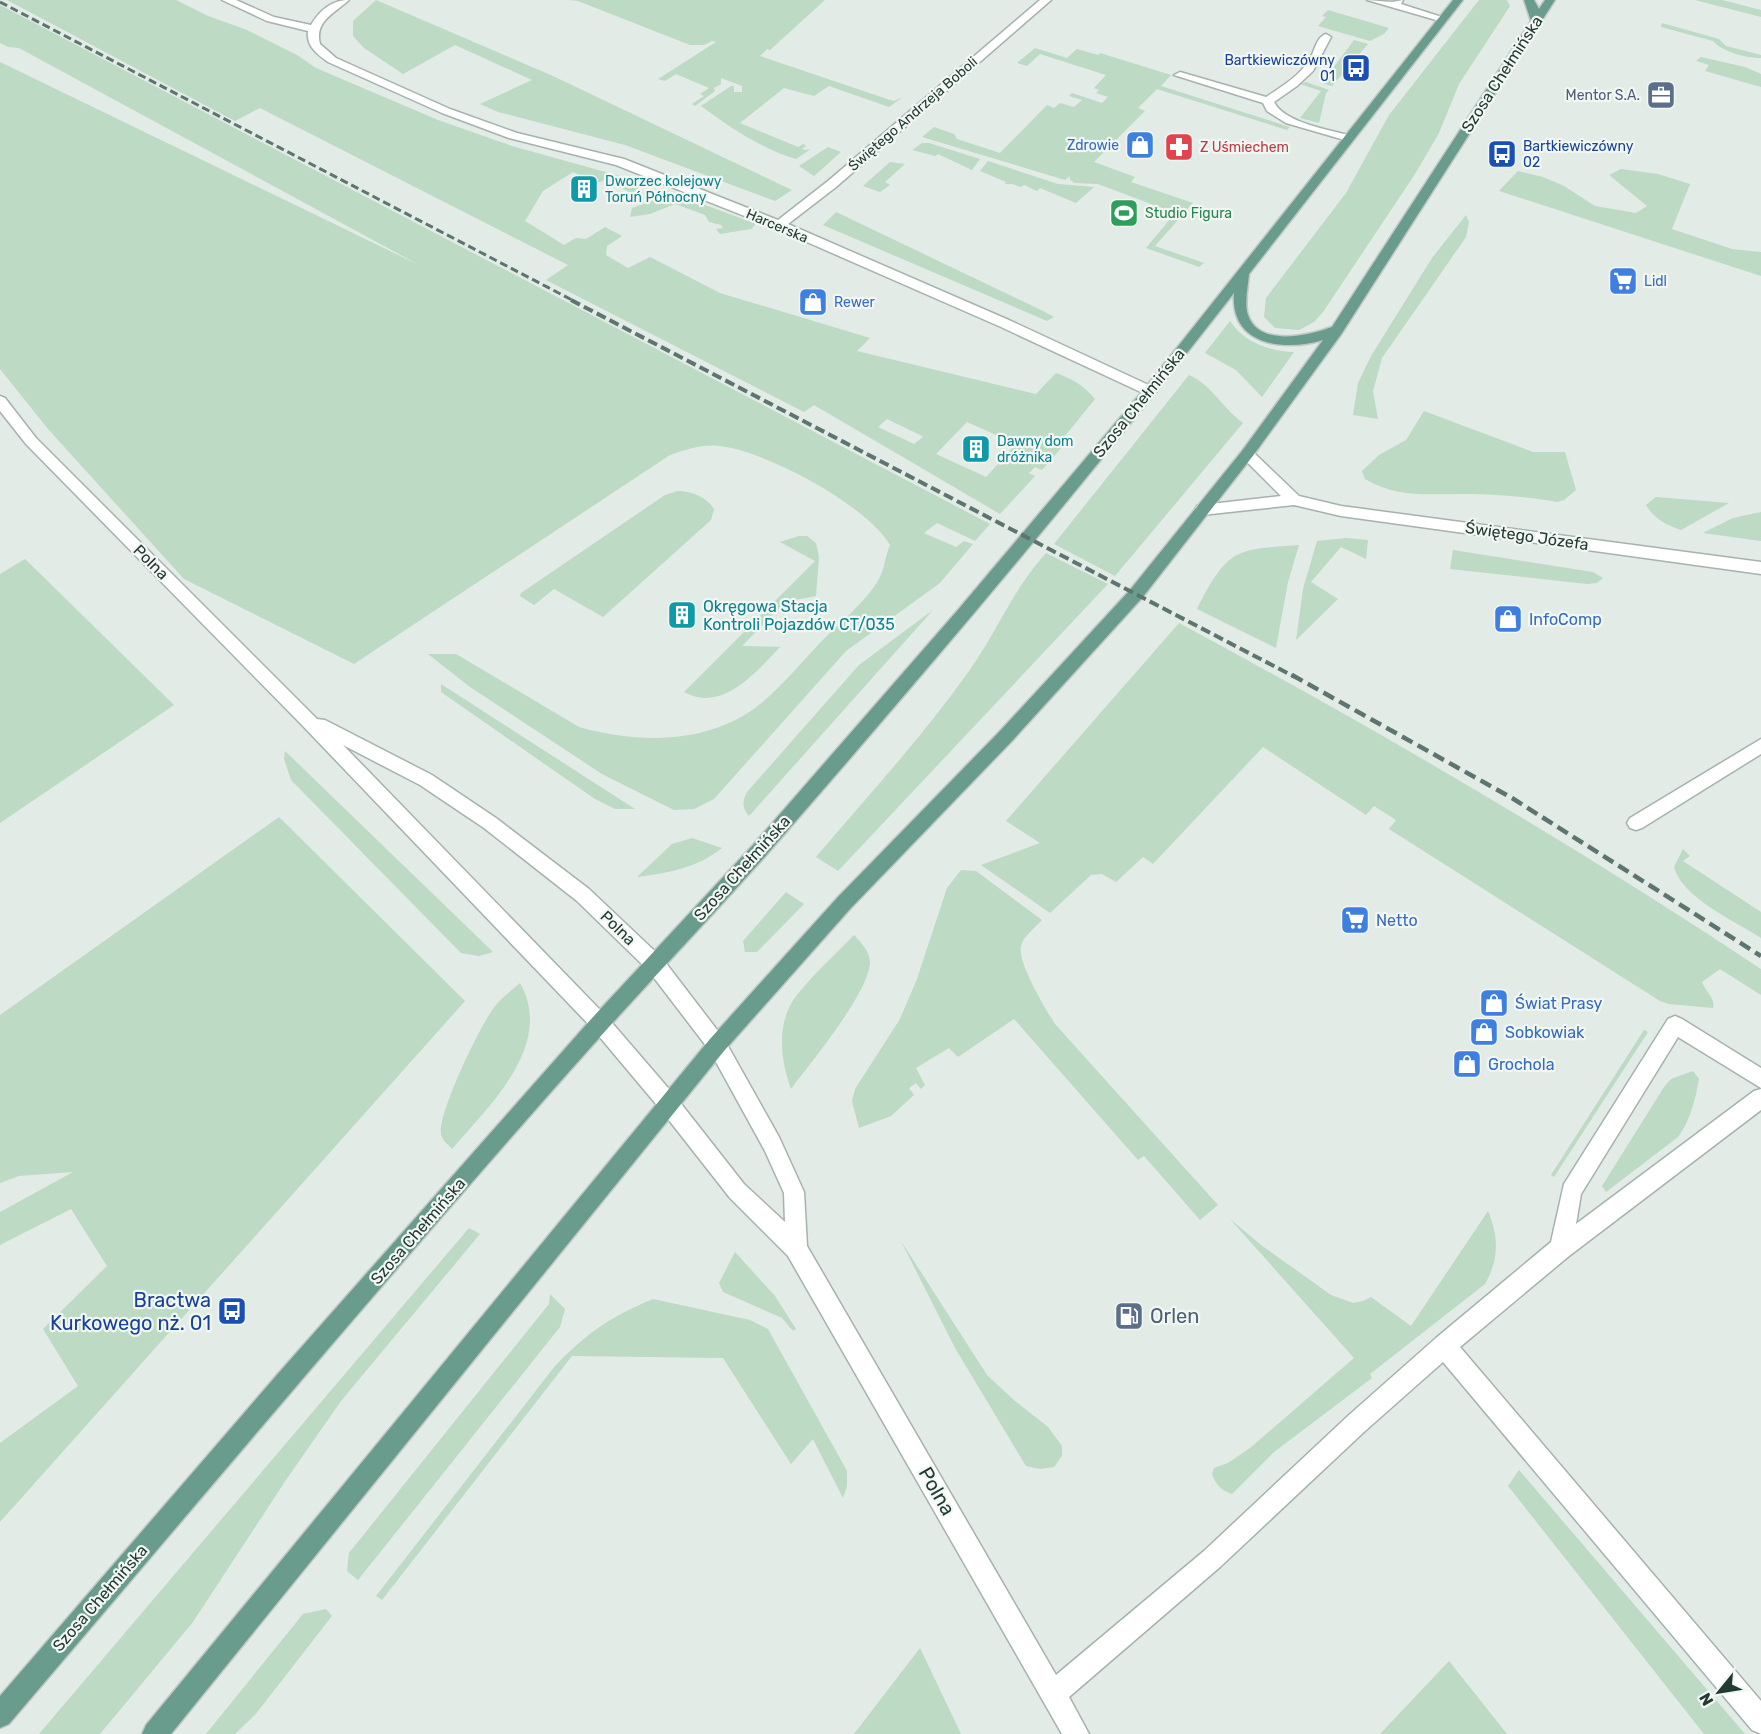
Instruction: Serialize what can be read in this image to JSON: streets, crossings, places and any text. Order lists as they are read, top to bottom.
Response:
{
  "streets": {
    "main road": ["Szosa Chełmińska"],
    "street": [
      "Świętego Andrzeja Boboli",
      "Harcerska",
      "Świętego Józefa",
      "Polna"
    ]
  },
  "crossings": [
    ["Szosa Chełmińska", "Harcerska"],
    ["Szosa Chełmińska", "Świętego Józefa"],
    ["Szosa Chełmińska", "Polna"],
    ["Świętego Andrzeja Boboli", "Harcerska"]
  ],
  "places": {
    "bus stop": ["Bartkiewiczówny 01", "Bartkiewiczówny 02", "Bractwa Kurkowego nż. 01"],
    "office": ["Mentor S.A."],
    "shop": [
      "Zdrowie",
      "Rewer",
      "InfoComp",
      "Świat Prasy",
      "Sobkowiak",
      "Grochola"
    ],
    "pharmacy": ["Z Uśmiechem"],
    "building": ["Dworzec kolejowy Toruń Północny", "Dawny dom dróżnika", "Okręgowa Stacja Kontroli Pojazdów CT/035"],
    "sports": ["Studio Figura"],
    "supermarket": ["Lidl", "Netto"],
    "fuel station": ["Orlen"]
  },
  "north": "bottom left"
}
